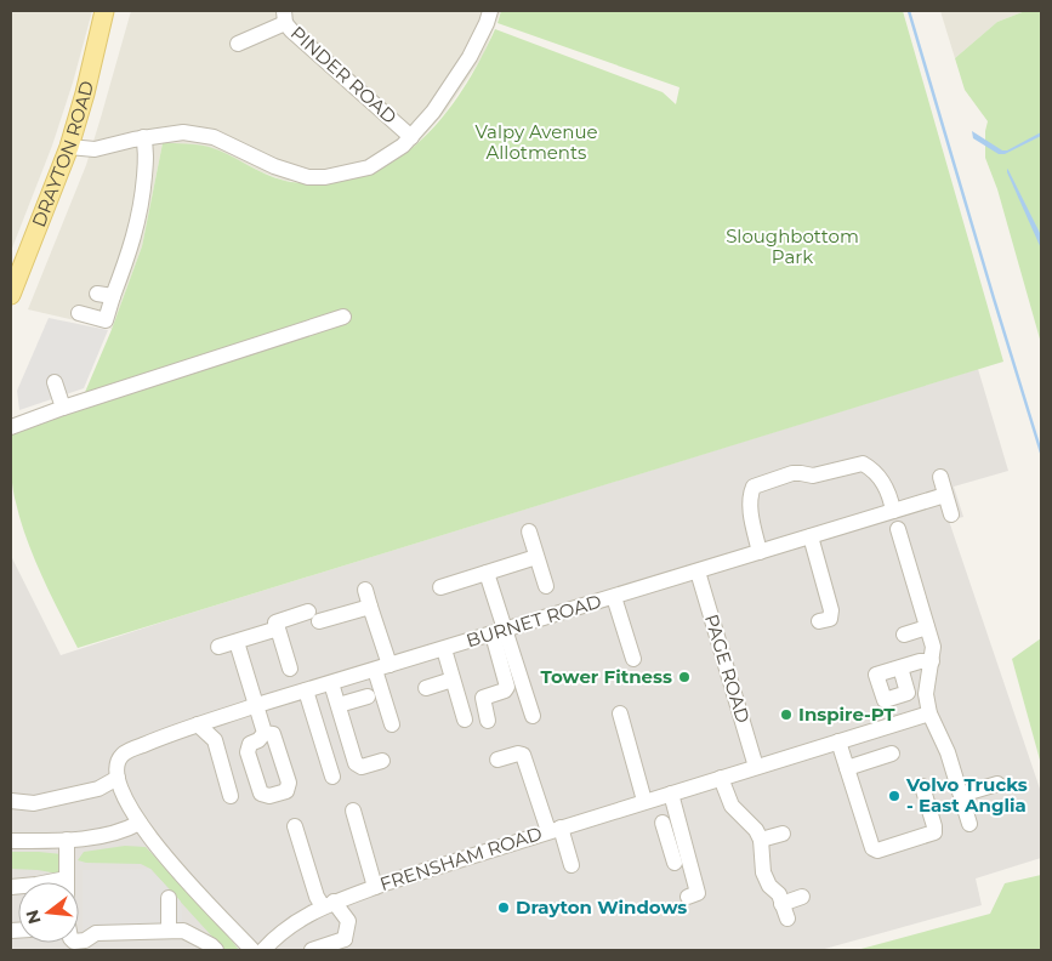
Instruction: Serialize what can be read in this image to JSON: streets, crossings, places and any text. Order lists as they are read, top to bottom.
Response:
{
  "streets": {
    "main road": ["DRAYTON ROAD"],
    "street": [
      "PINDER ROAD",
      "BURNET ROAD",
      "PAGE ROAD",
      "FRENSHAM ROAD"
    ]
  },
  "crossings": [
    ["BURNET ROAD", "PAGE ROAD"],
    ["PAGE ROAD", "FRENSHAM ROAD"]
  ],
  "parks": ["Valpy Avenue Allotments", "Sloughbottom Park"],
  "places": [
    "Tower Fitness",
    "Inspire-PT",
    "Volvo Trucks - East Anglia",
    "Drayton Windows"
  ],
  "north": "left"
}
